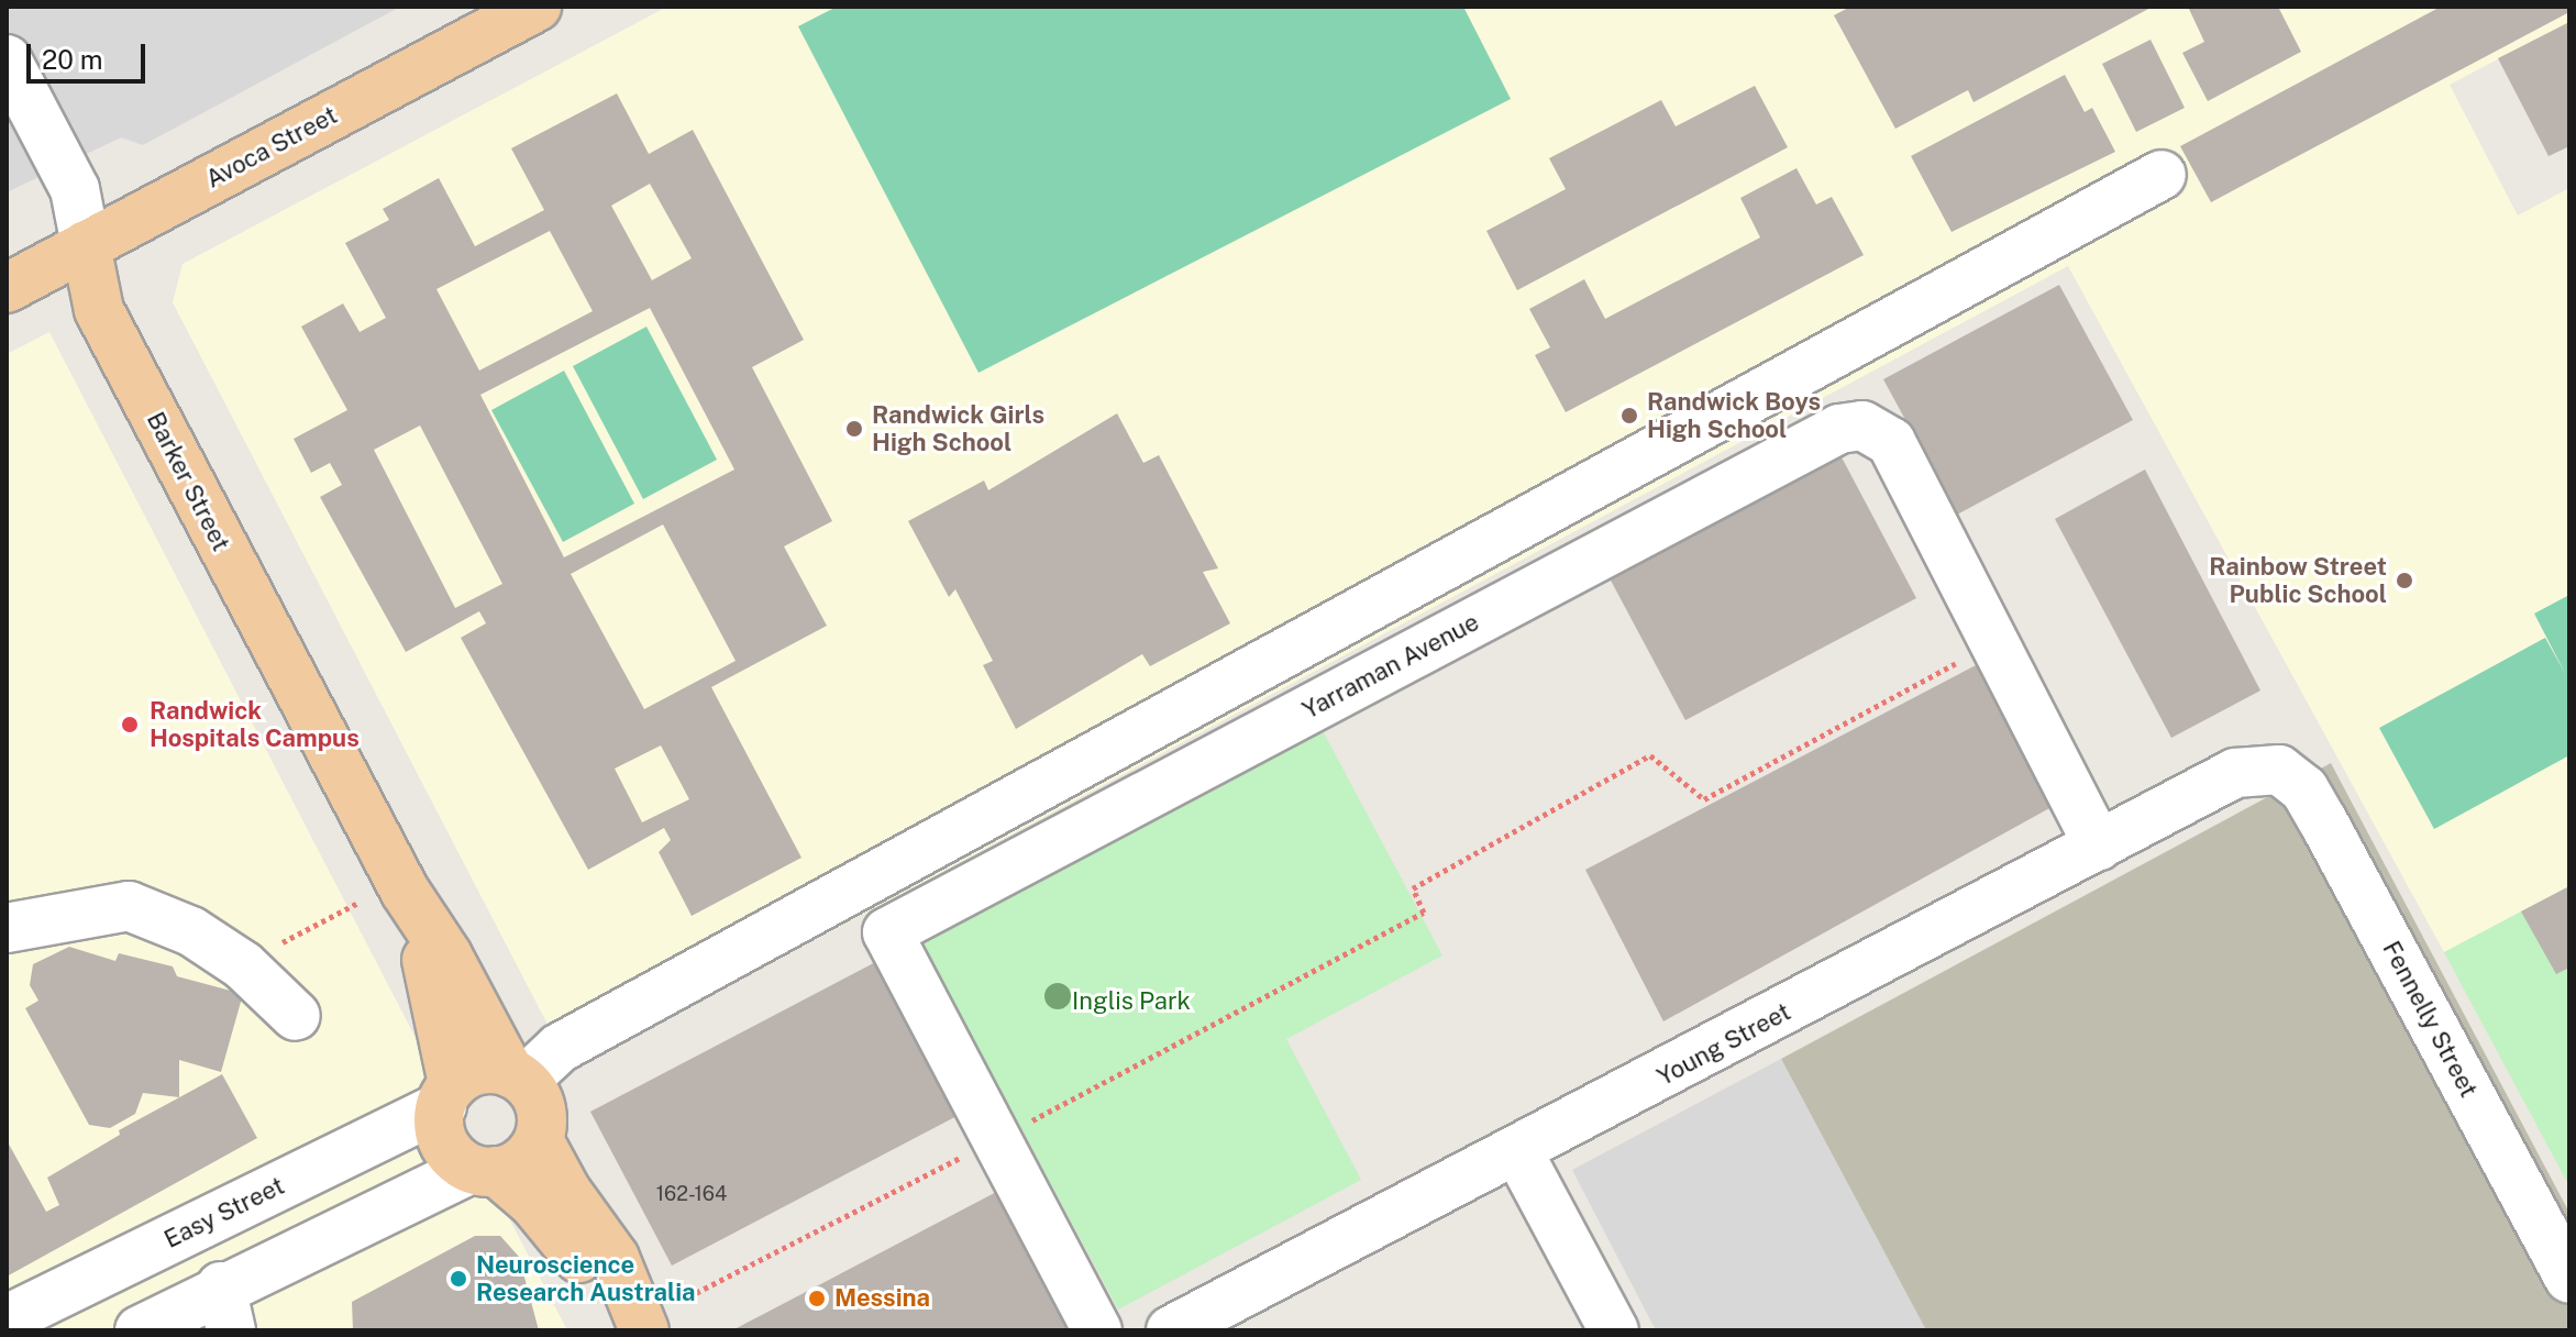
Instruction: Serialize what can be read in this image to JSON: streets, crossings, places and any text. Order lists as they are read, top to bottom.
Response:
{
  "streets": {
    "main road": ["Avoca Street", "Barker Street"],
    "street": [
      "Yarraman Avenue",
      "Fennelly Street",
      "Young Street",
      "Easy Street"
    ]
  },
  "crossings": [
    ["Avoca Street", "Barker Street"],
    ["Barker Street", "Easy Street"],
    ["Yarraman Avenue", "Young Street"],
    ["Fennelly Street", "Young Street"]
  ],
  "parks": ["Inglis Park"],
  "places": [
    "Randwick Boys High School",
    "Randwick Girls High School",
    "Rainbow Street Public School",
    "Randwick Hospitals Campus",
    "Neuroscience Research Australia",
    "Messina"
  ],
  "house_numbers": ["162-164"],
  "scale_bar": "20 m"
}
